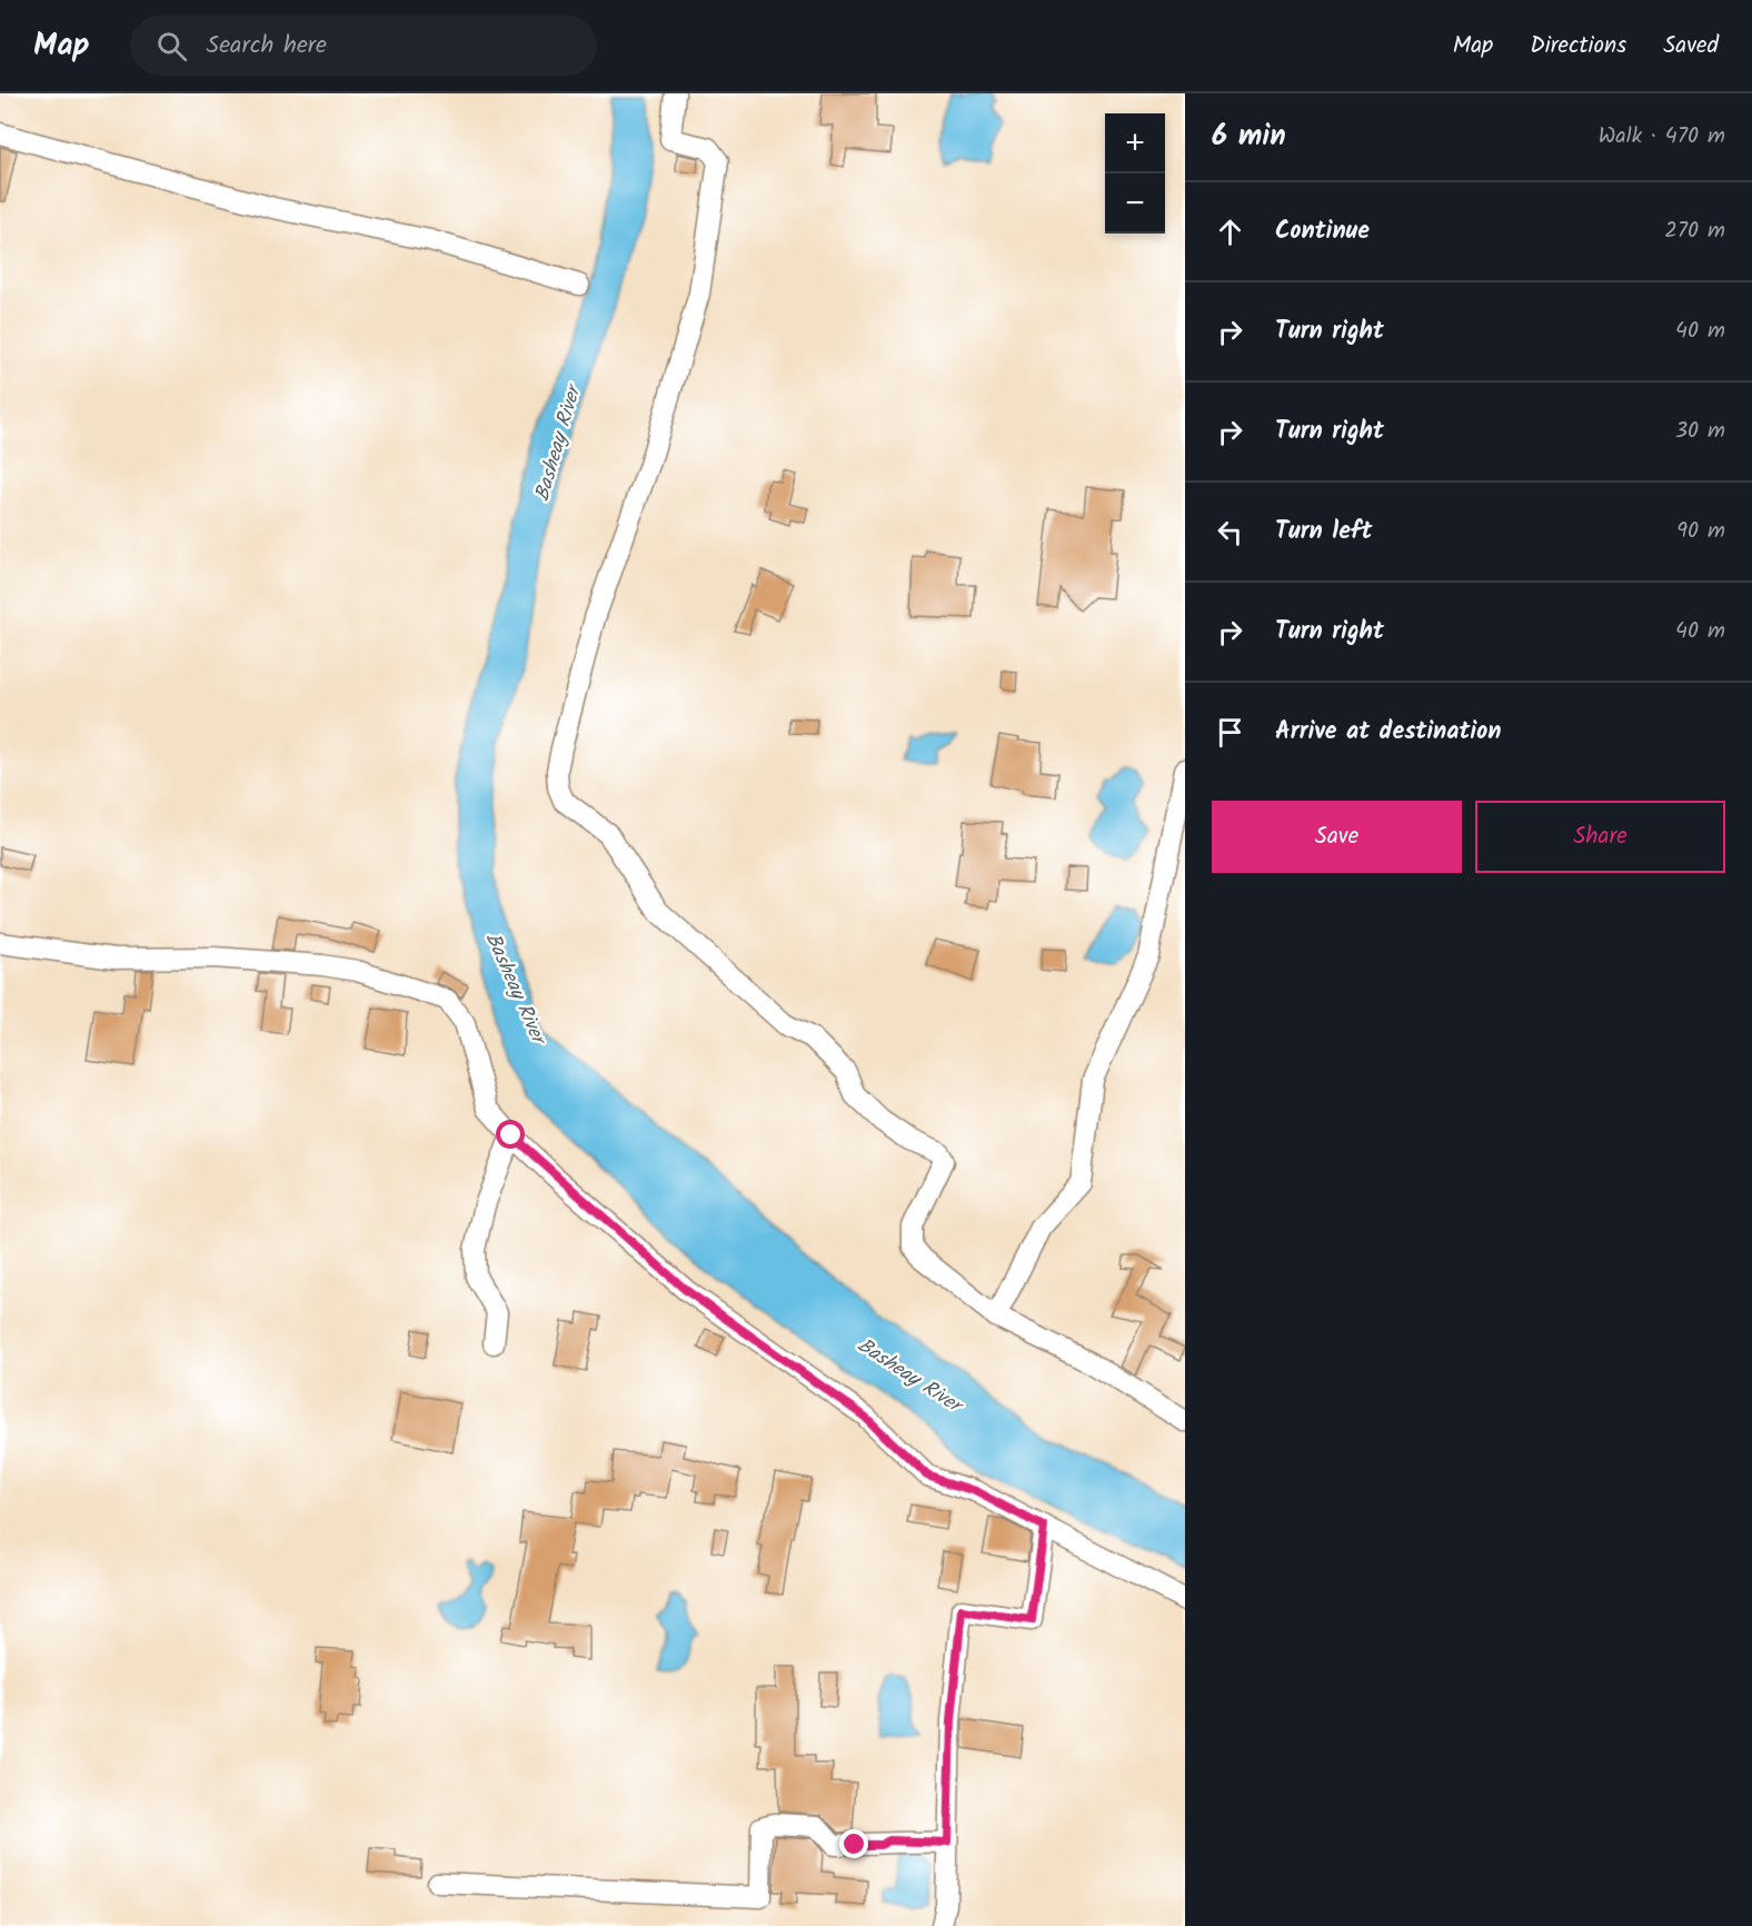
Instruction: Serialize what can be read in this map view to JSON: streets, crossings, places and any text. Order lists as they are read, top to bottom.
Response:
{
  "water": ["Basheay River"],
  "page": {
    "header": "Map",
    "search": "Search here",
    "nav": ["Map", "Directions", "Saved"],
    "heading": ["6 min", "Walk · 470 m"],
    "map_buttons": ["+", "−"],
    "list": [
      ["Continue", "270 m"],
      ["Turn right", "40 m"],
      ["Turn right", "30 m"],
      ["Turn left", "90 m"],
      ["Turn right", "40 m"],
      "Arrive at destination"
    ],
    "buttons": ["Save", "Share"]
  }
}
